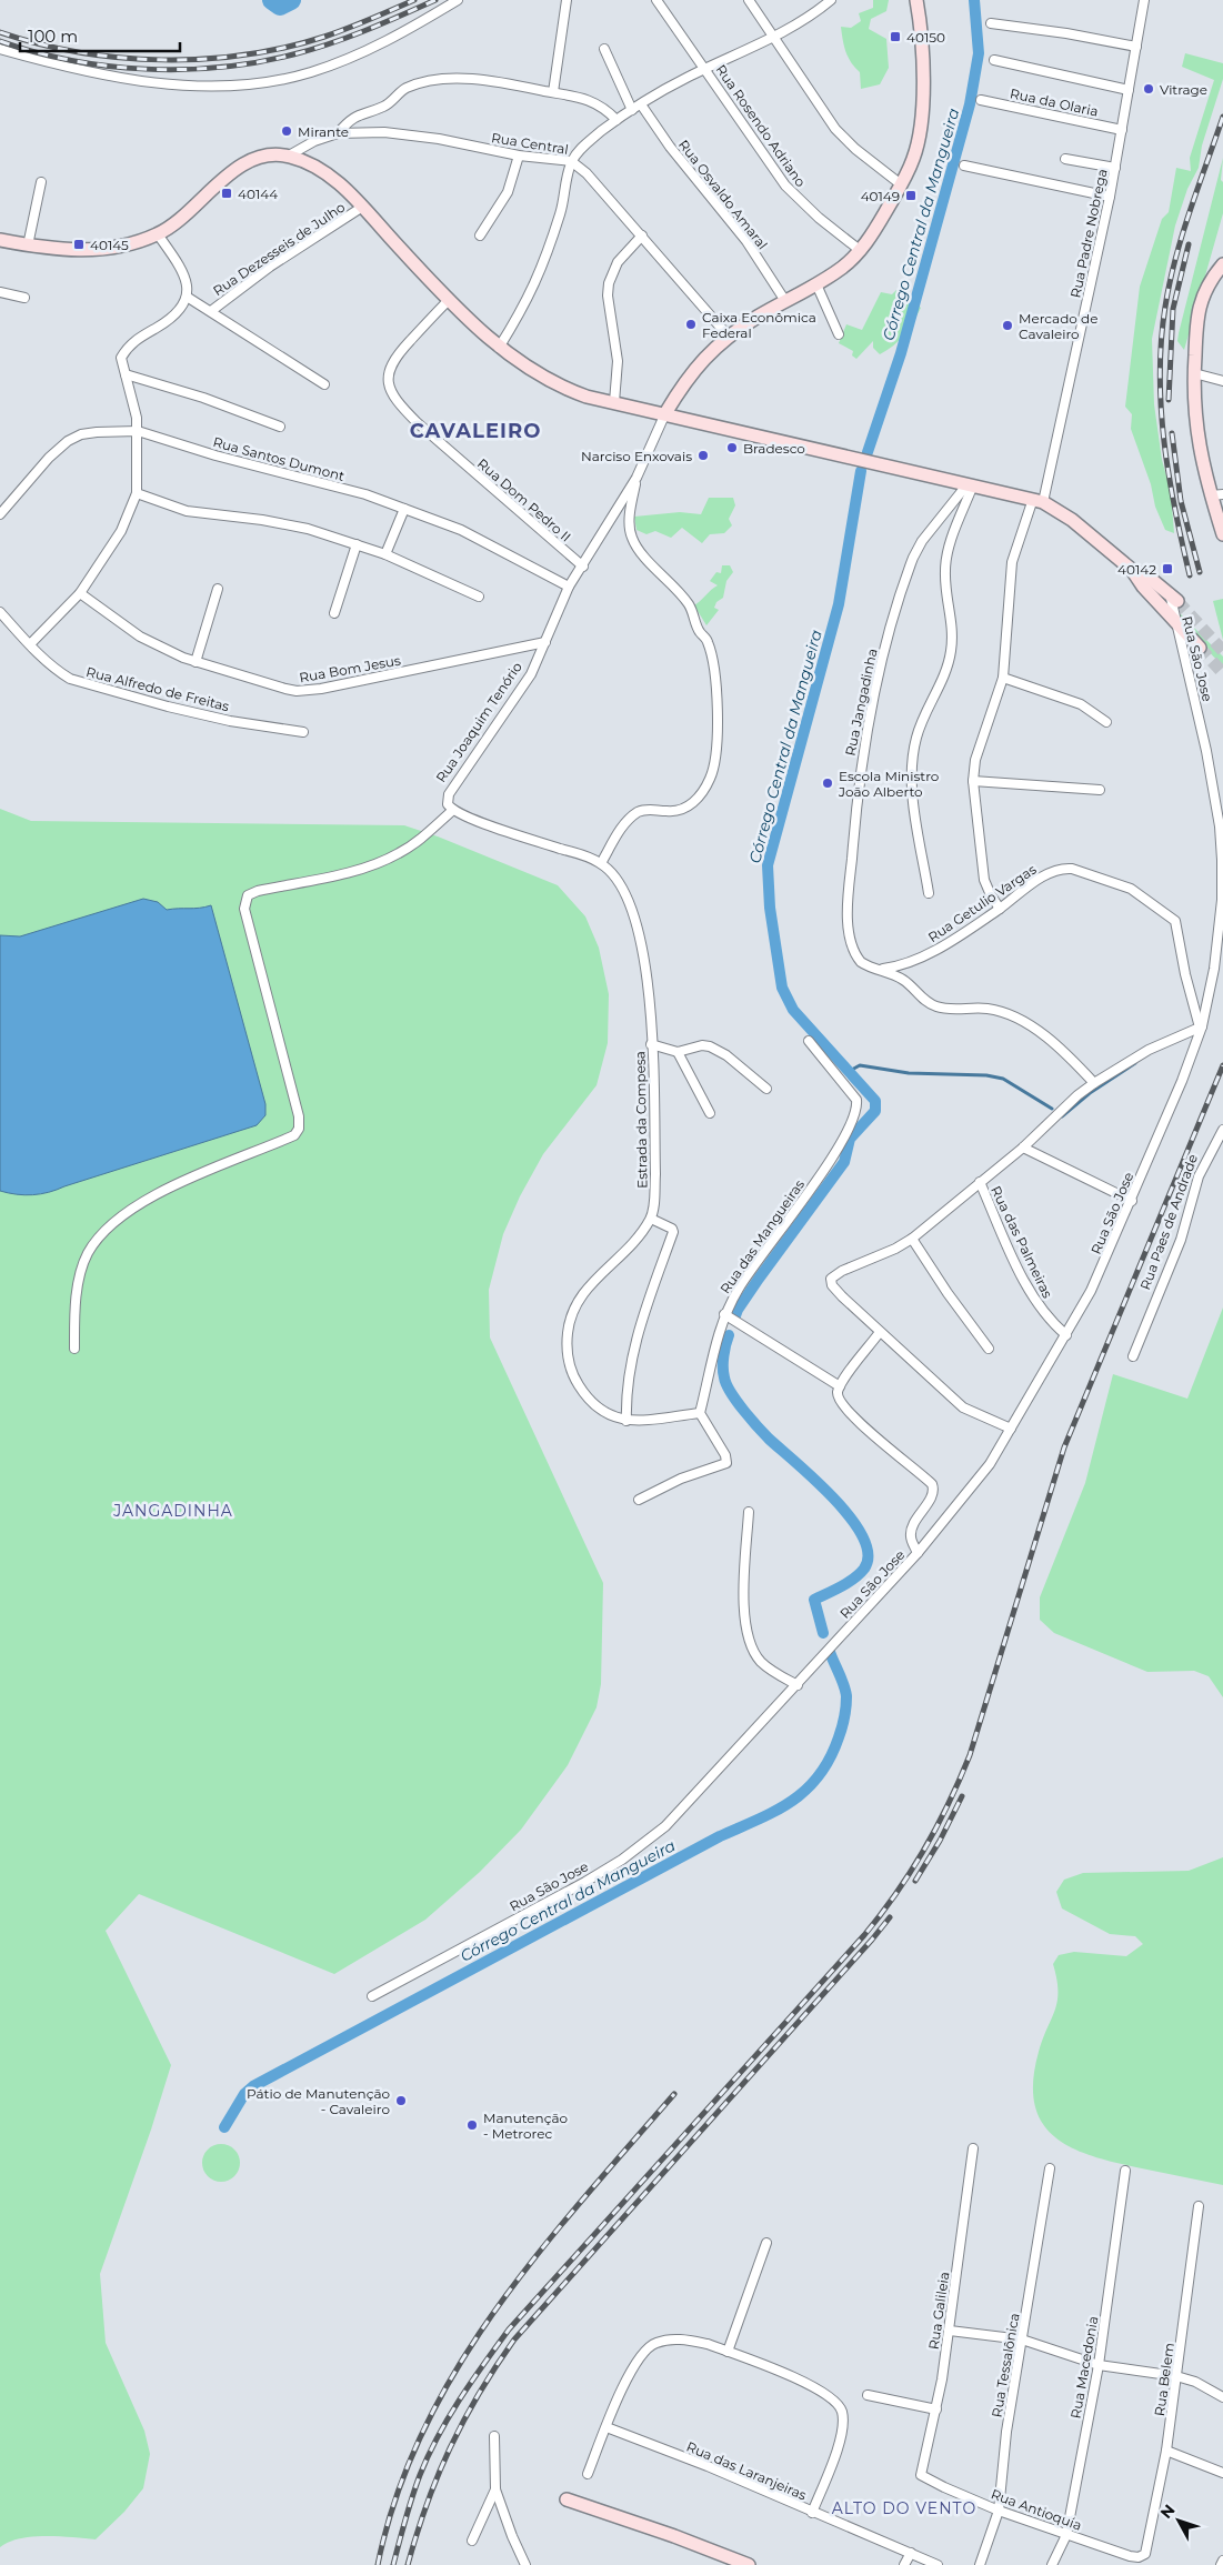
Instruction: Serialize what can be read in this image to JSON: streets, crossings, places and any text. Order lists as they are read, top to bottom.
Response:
{
  "streets": {
    "main road": ["Rua Joaquim Tenório"],
    "street": [
      "Rua da Olaria",
      "Rua Rosendo Adriano",
      "Rua Central",
      "Rua Osvaldo Amaral",
      "Rua Padre Nobrega",
      "Rua Dezesseis de Julho",
      "Rua Santos Dumont",
      "Rua Dom Pedro II",
      "Rua São Jose",
      "Rua Bom Jesus",
      "Rua Alfredo de Freitas",
      "Rua Jangadinha",
      "Rua Getulio Vargas",
      "Estrada da Compesa",
      "Rua Paes de Andrade",
      "Rua das Mangueiras",
      "Rua das Palmeiras",
      "Rua Galileia",
      "Rua Tessalônica",
      "Rua Macedonia",
      "Rua Belem",
      "Rua das Laranjeiras",
      "Rua Antioquia"
    ]
  },
  "crossings": [
    ["Rua da Olaria", "Rua Padre Nobrega"],
    ["Rua Rosendo Adriano", "Rua Joaquim Tenório"],
    ["Rua Central", "Rua Joaquim Tenório"],
    ["Rua Osvaldo Amaral", "Rua Joaquim Tenório"],
    ["Rua Padre Nobrega", "Rua Getulio Vargas"],
    ["Rua Santos Dumont", "Rua Joaquim Tenório"],
    ["Rua Dom Pedro II", "Rua Joaquim Tenório"],
    ["Rua São Jose", "Rua Getulio Vargas"],
    ["Rua São Jose", "Rua das Palmeiras"],
    ["Rua Bom Jesus", "Rua Joaquim Tenório"],
    ["Rua Jangadinha", "Rua Getulio Vargas"],
    ["Rua Joaquim Tenório", "Estrada da Compesa"],
    ["Rua Galileia", "Rua Antioquia"],
    ["Rua Tessalônica", "Rua Antioquia"],
    ["Rua Macedonia", "Rua Antioquia"],
    ["Rua Belem", "Rua Antioquia"]
  ],
  "districts": ["CAVALEIRO", "JANGADINHA", "ALTO DO VENTO"],
  "water": ["Córrego Central da Mangueira"],
  "places": {
    "transit": [
      "40150",
      "40144",
      "40149",
      "40145",
      "40142"
    ],
    "other": [
      "Vitrage",
      "Mirante",
      "Caixa Econômica Federal",
      "Mercado de Cavaleiro",
      "Bradesco",
      "Narciso Enxovais",
      "Escola Ministro João Alberto",
      "Pátio de Manutenção - Cavaleiro",
      "Manutenção - Metrorec"
    ]
  },
  "scale_bar": "100 m",
  "north": "top left"
}
